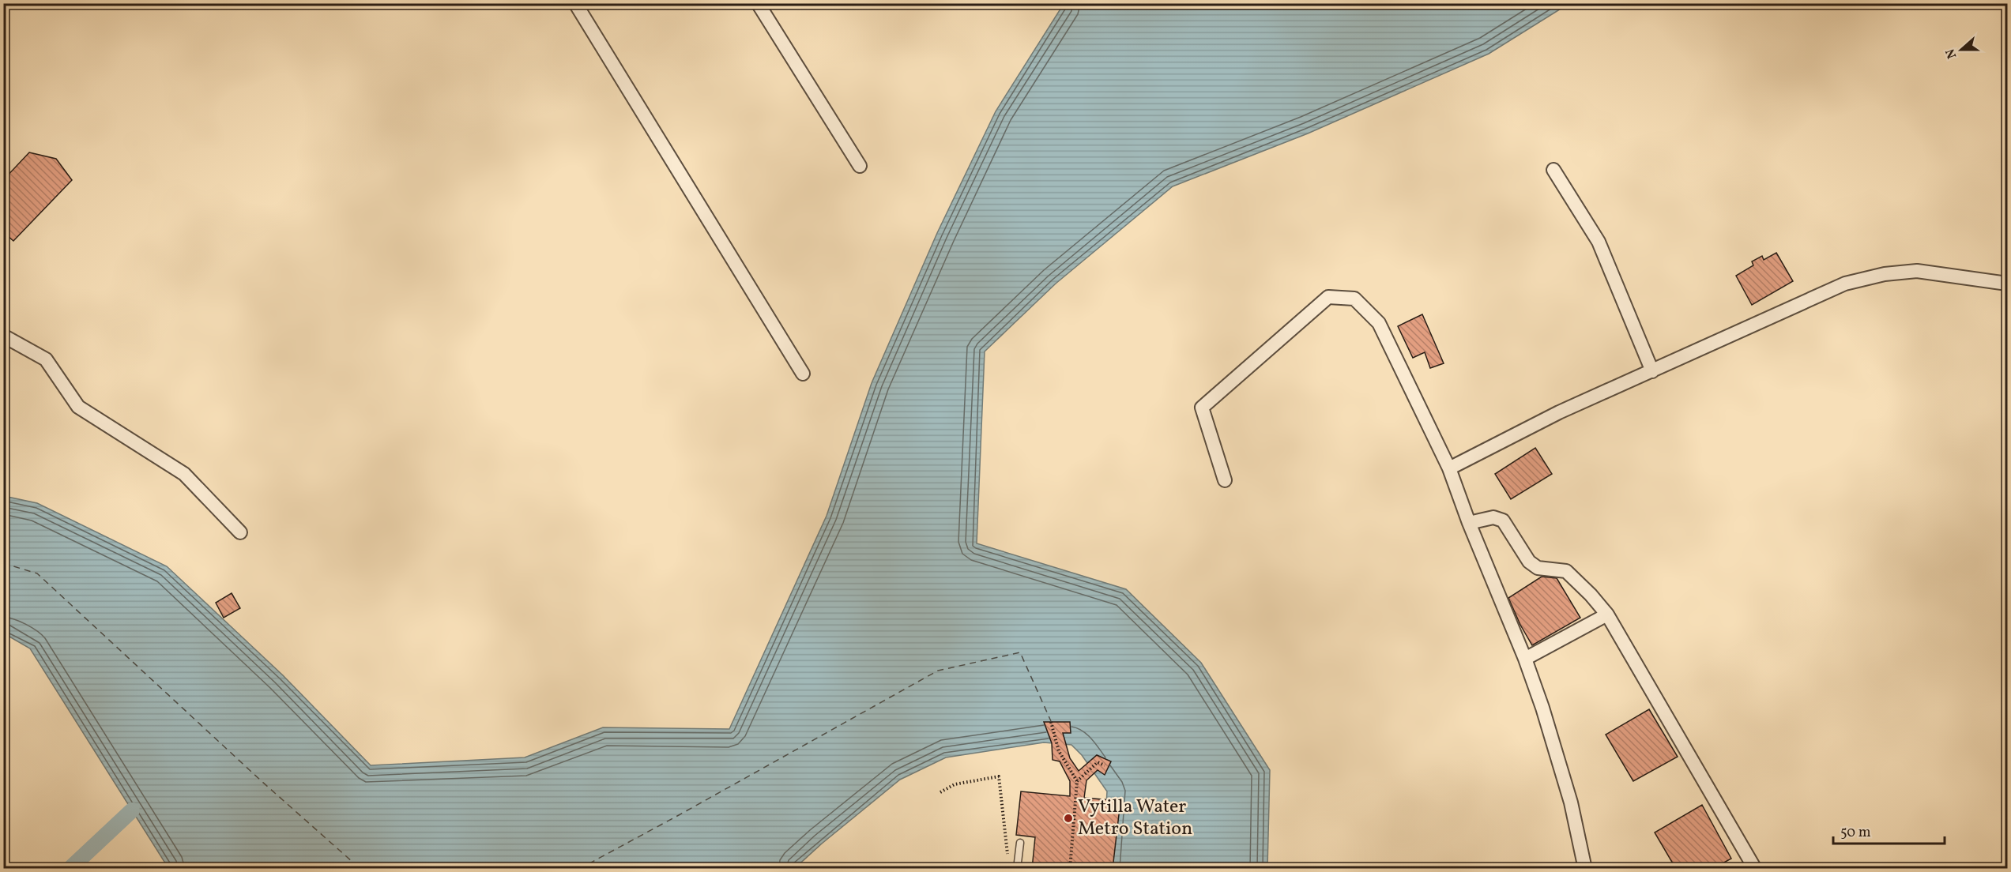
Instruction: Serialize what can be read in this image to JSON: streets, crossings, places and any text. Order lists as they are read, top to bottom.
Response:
{
  "places": ["Vytilla Water Metro Station"],
  "scale_bar": "50 m",
  "north": "left"
}
